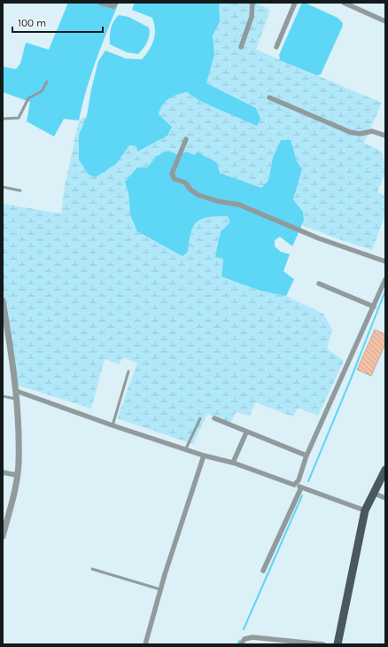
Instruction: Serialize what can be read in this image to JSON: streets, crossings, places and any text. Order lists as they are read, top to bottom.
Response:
{
  "scale_bar": "100 m"
}
